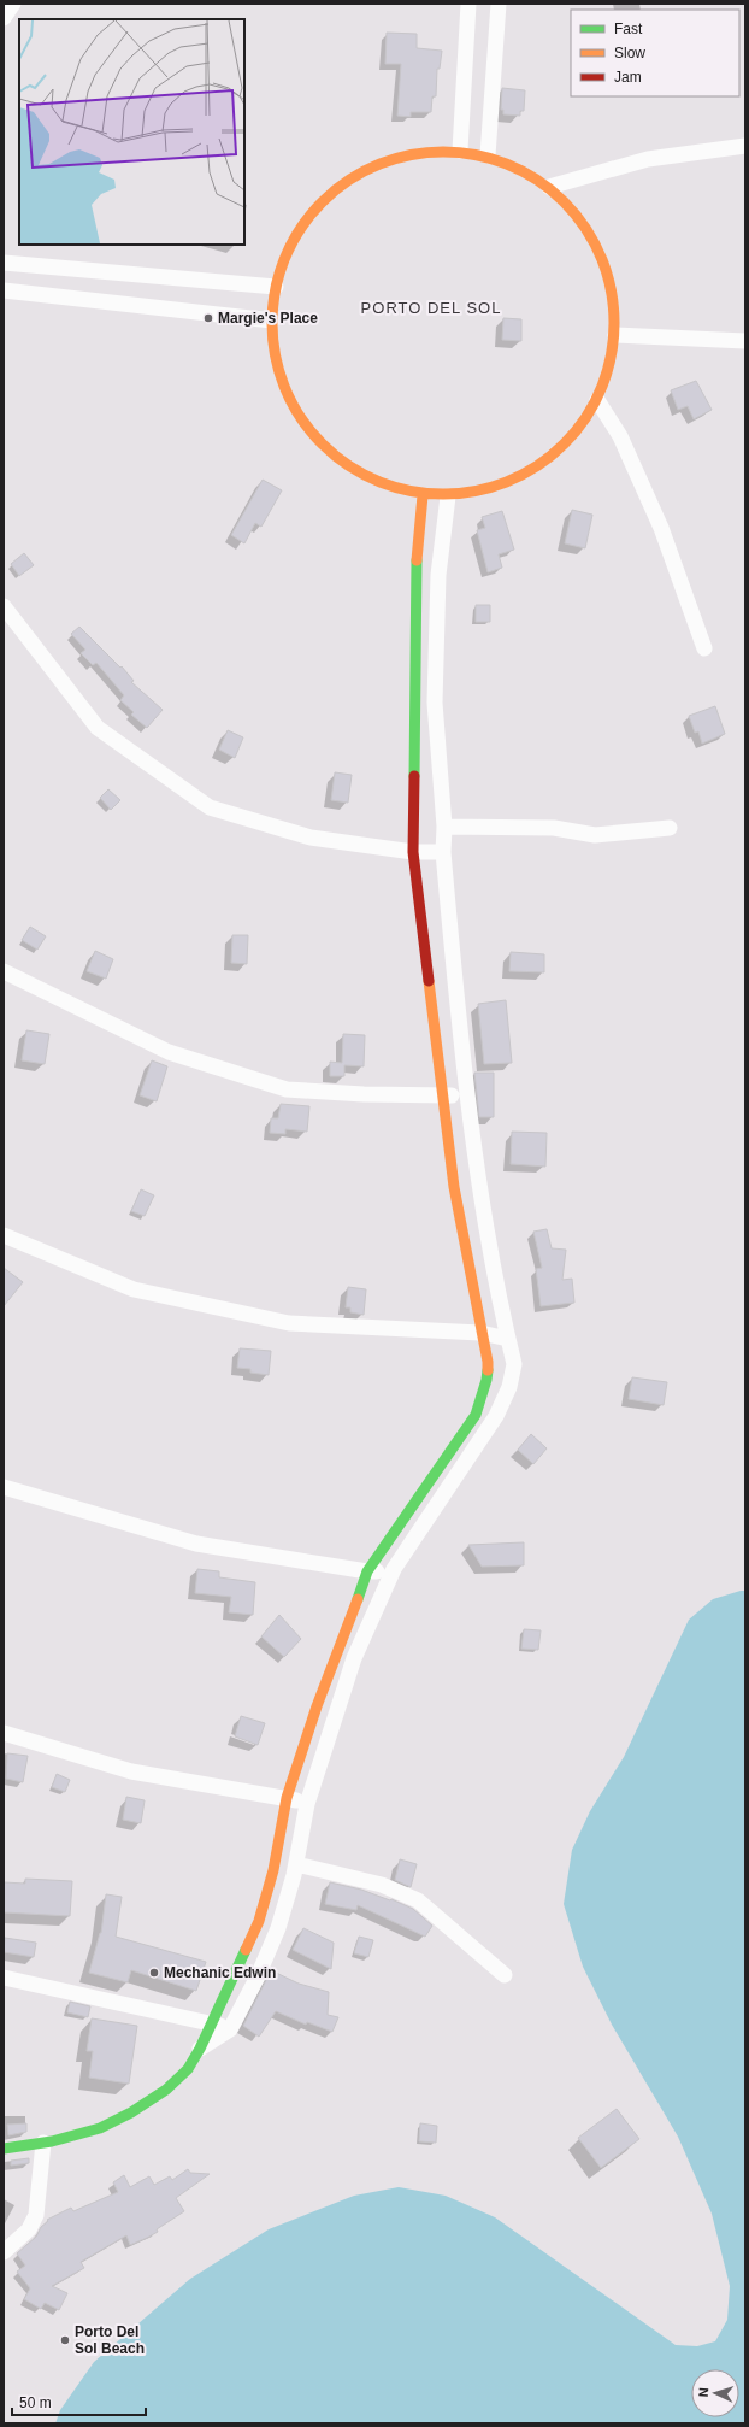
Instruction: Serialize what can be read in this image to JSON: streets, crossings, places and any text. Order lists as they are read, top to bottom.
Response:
{
  "districts": ["PORTO DEL SOL"],
  "places": ["Margie's Place", "Mechanic Edwin", "Porto Del Sol Beach"],
  "legend": ["Fast", "Slow", "Jam"],
  "scale_bar": "50 m",
  "north": "left"
}
